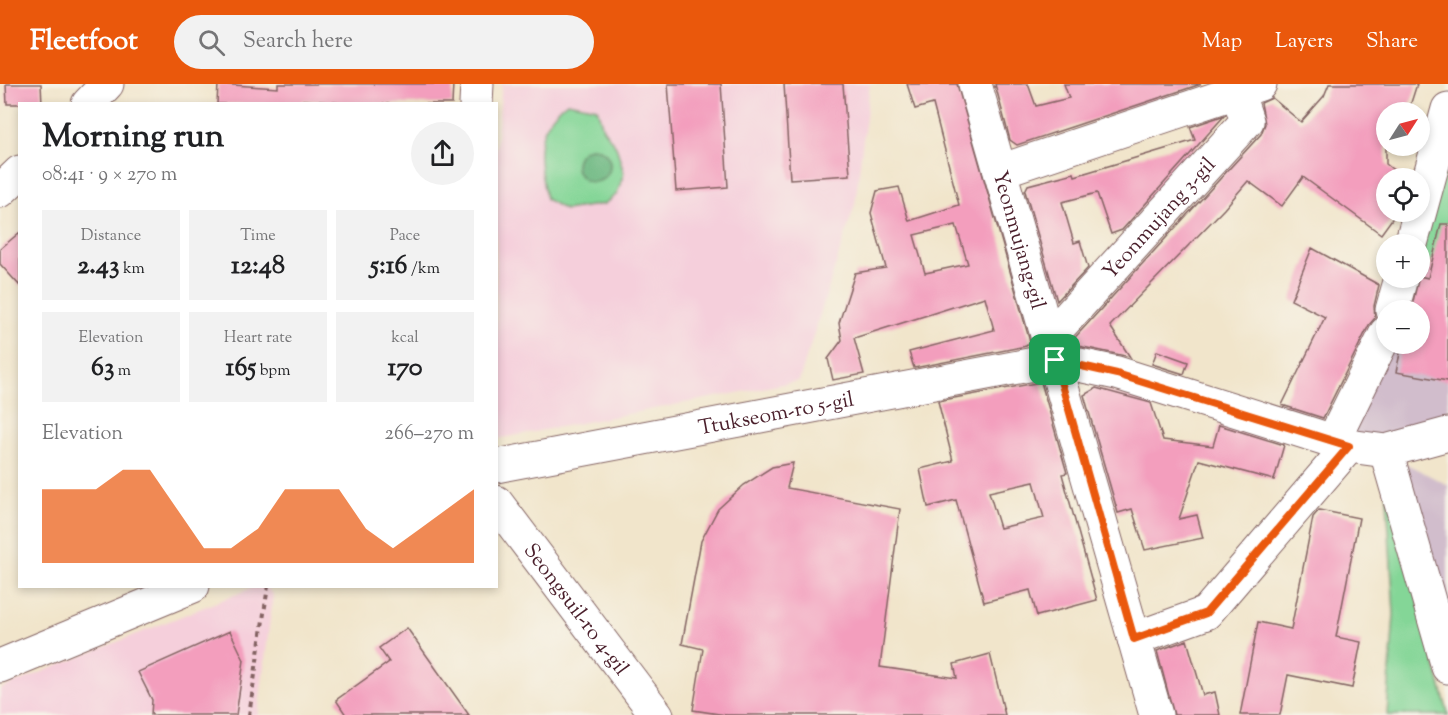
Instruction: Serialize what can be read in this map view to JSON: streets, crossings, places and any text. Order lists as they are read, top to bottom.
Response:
{
  "streets": {
    "street": [
      "Yeonmujang 3-gil",
      "Yeonmujang-gil",
      "Ttukseom-ro 5-gil",
      "Seongsuil-ro 4-gil"
    ]
  },
  "crossings": [
    ["Yeonmujang 3-gil", "Yeonmujang-gil"],
    ["Yeonmujang 3-gil", "Ttukseom-ro 5-gil"],
    ["Yeonmujang-gil", "Ttukseom-ro 5-gil"]
  ],
  "north": "top right",
  "page": {
    "header": "Fleetfoot",
    "search": "Search here",
    "nav": ["Map", "Layers", "Share"],
    "map_buttons": ["+", "−"],
    "heading": ["Morning run", "08:41 · 9 × 270 m"],
    "stats": [
      ["Distance", "2.43 km"],
      ["Time", "12:48"],
      ["Pace", "5:16 /km"],
      ["Elevation", "63 m"],
      ["Heart rate", "165 bpm"],
      ["kcal", "170"]
    ],
    "chart": ["Elevation", "266–270 m"]
  }
}
